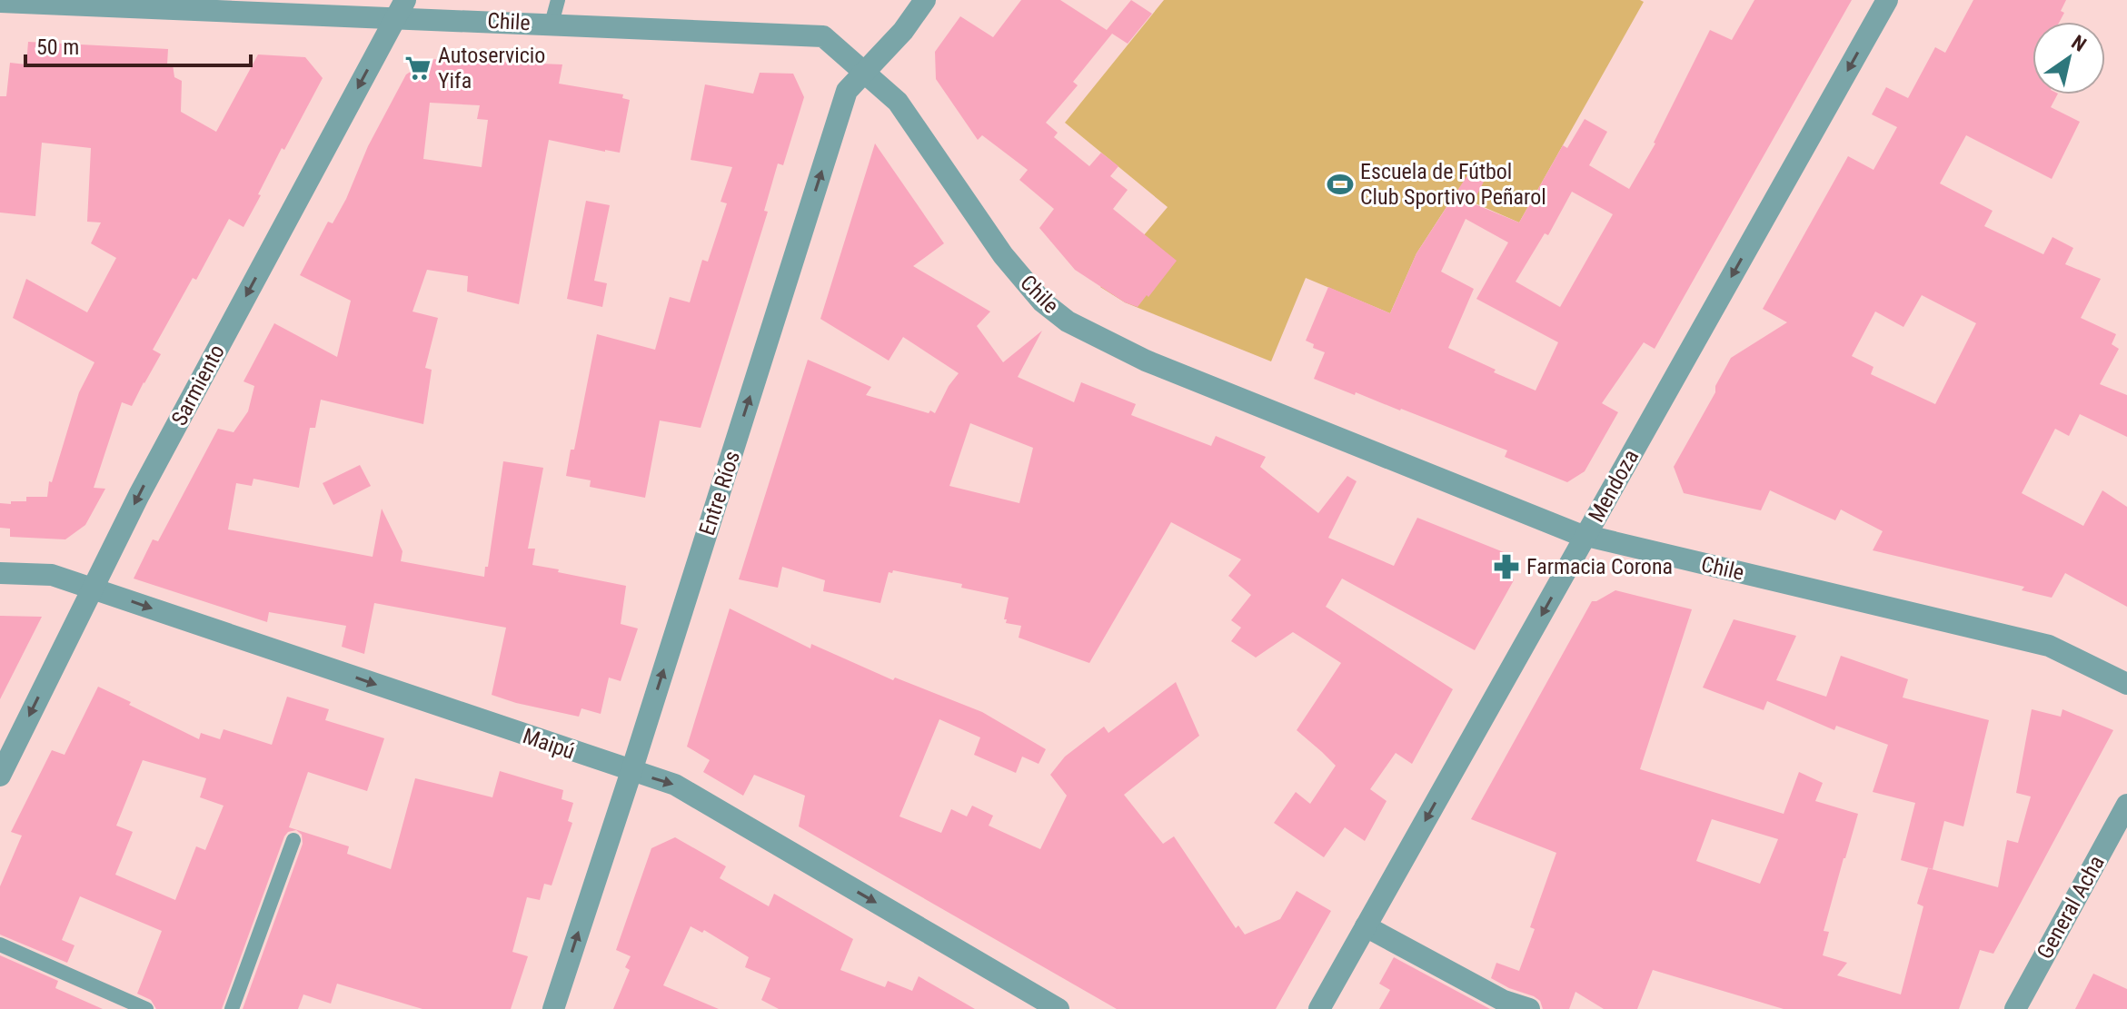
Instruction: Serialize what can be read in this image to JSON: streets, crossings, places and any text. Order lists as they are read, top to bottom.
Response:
{
  "streets": {
    "street": [
      "Chile",
      "Sarmiento",
      "Mendoza",
      "Entre Ríos",
      "Maipú",
      "General Acha"
    ]
  },
  "crossings": [
    ["Chile", "Sarmiento"],
    ["Chile", "Mendoza"],
    ["Chile", "Entre Ríos"],
    ["Sarmiento", "Maipú"],
    ["Entre Ríos", "Maipú"]
  ],
  "one_way": [
    "Sarmiento",
    "Mendoza",
    "Entre Ríos",
    "Maipú"
  ],
  "places": {
    "supermarket": ["Autoservicio Yifa"],
    "sports": ["Escuela de Fútbol Club Sportivo Peñarol"],
    "pharmacy": ["Farmacia Corona"]
  },
  "scale_bar": "50 m",
  "north": "top right"
}
